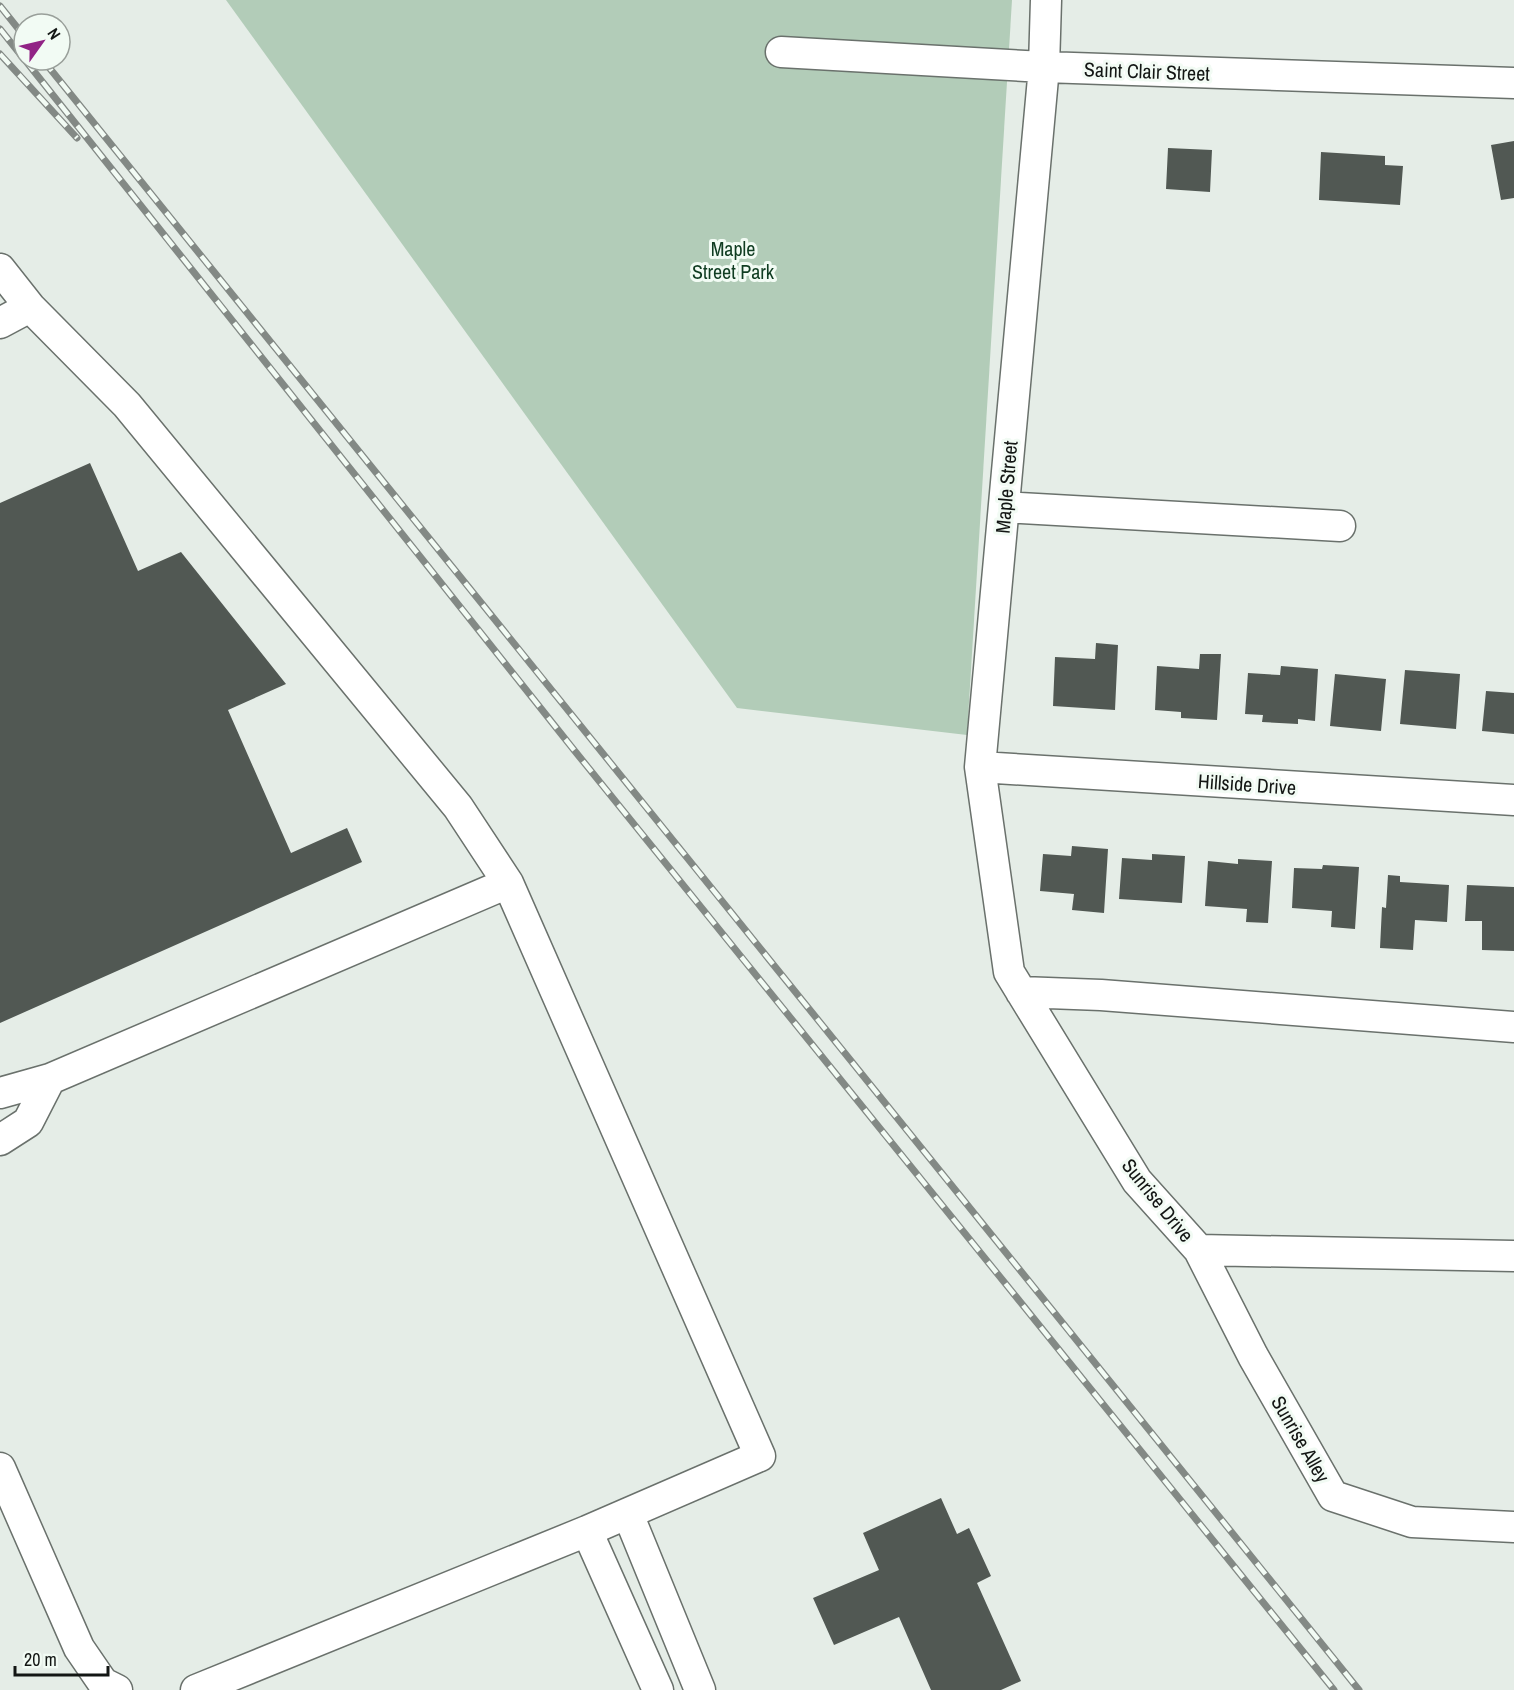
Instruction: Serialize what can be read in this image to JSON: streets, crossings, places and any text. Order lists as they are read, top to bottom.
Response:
{
  "streets": {
    "street": [
      "Saint Clair Street",
      "Maple Street",
      "Hillside Drive",
      "Sunrise Drive",
      "Sunrise Alley"
    ]
  },
  "crossings": [
    ["Saint Clair Street", "Maple Street"],
    ["Maple Street", "Hillside Drive"],
    ["Maple Street", "Sunrise Drive"],
    ["Sunrise Drive", "Sunrise Alley"]
  ],
  "parks": ["Maple Street Park"],
  "scale_bar": "20 m",
  "north": "top right"
}
